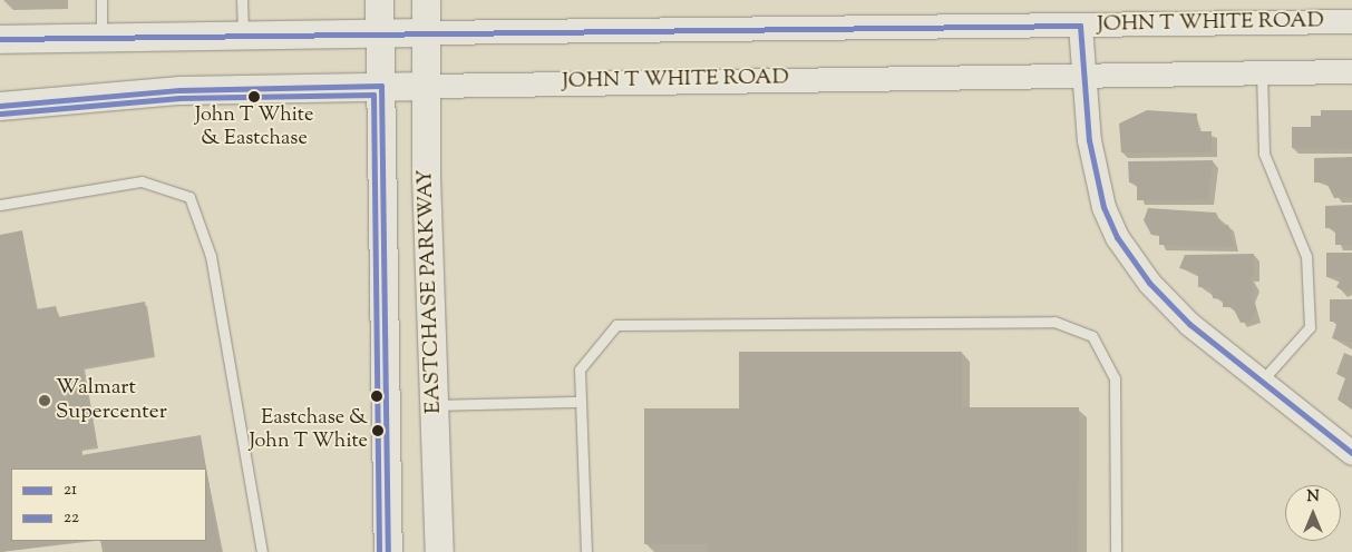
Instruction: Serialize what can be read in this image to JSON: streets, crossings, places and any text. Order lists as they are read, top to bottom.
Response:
{
  "streets": {
    "main road": ["JOHN T WHITE ROAD", "EASTCHASE PARKWAY"]
  },
  "crossings": [
    ["JOHN T WHITE ROAD", "EASTCHASE PARKWAY"]
  ],
  "places": ["John T White & Eastchase", "Walmart Supercenter", "Eastchase & John T White"],
  "lines": ["transit line 21", "transit line 22"],
  "legend": ["21", "22"],
  "north": "top"
}
